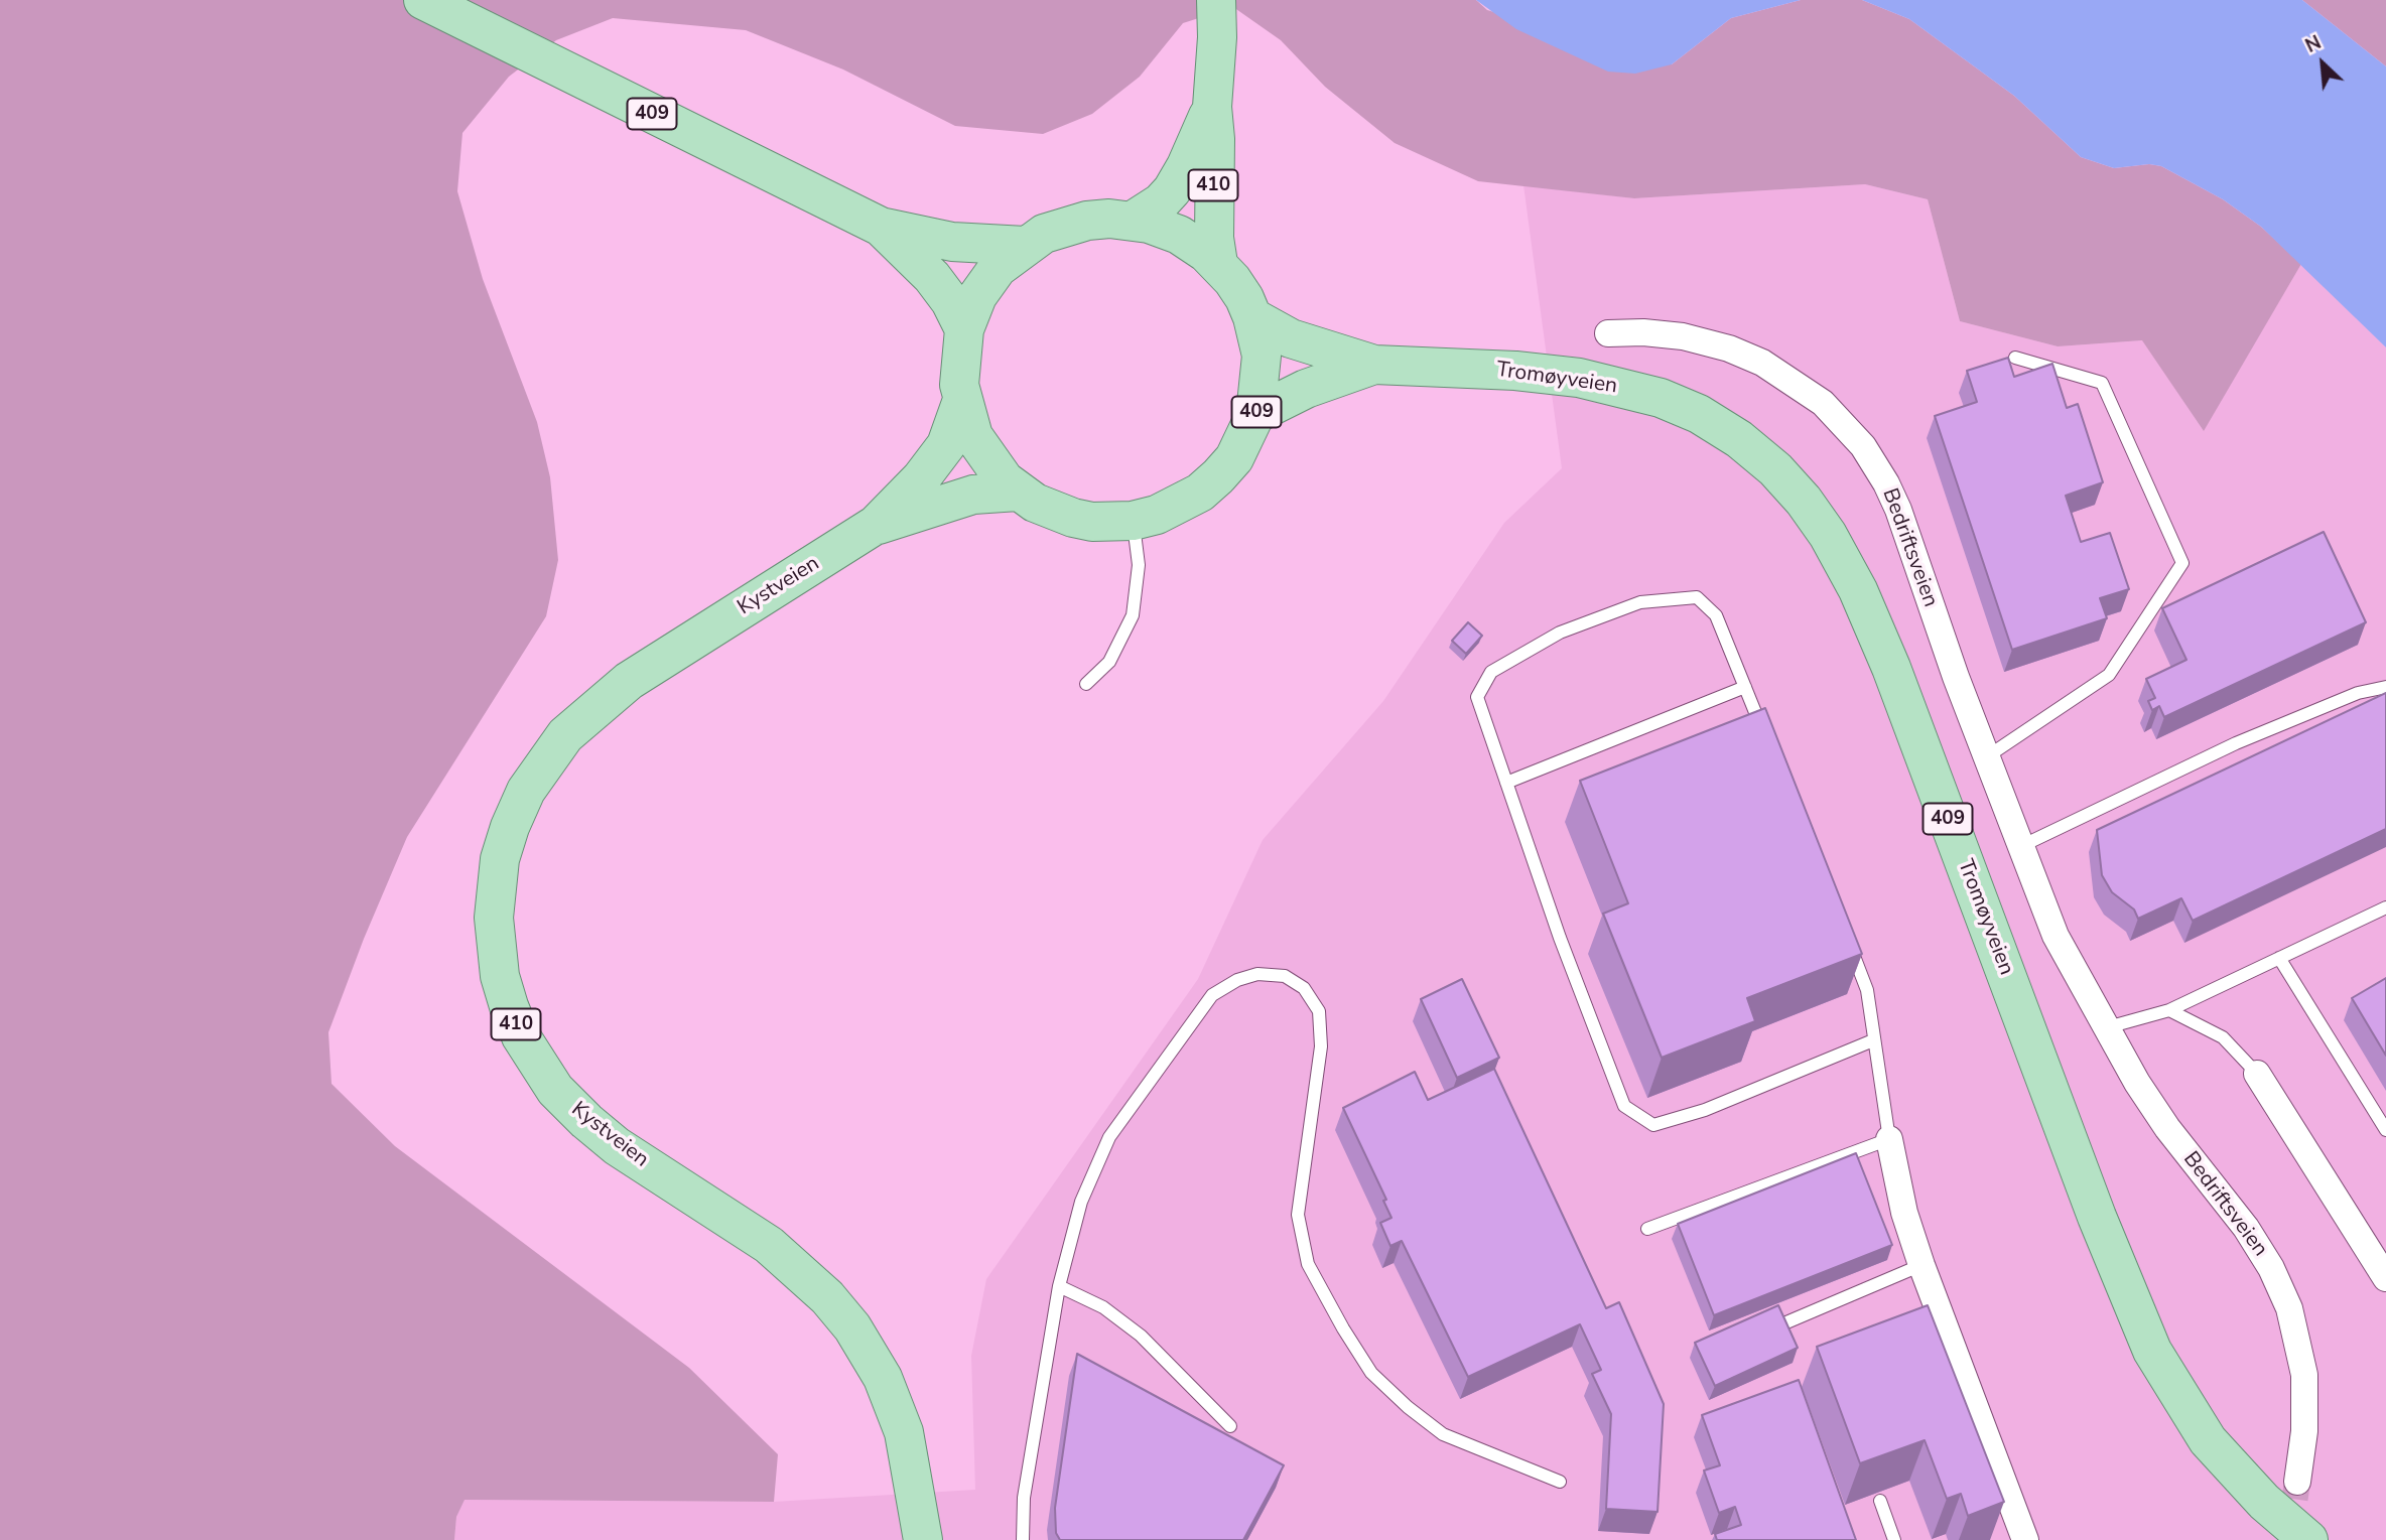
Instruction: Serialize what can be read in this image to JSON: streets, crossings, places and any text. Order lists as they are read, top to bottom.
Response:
{
  "streets": {
    "main road": [
      "409",
      "410",
      "Tromøyveien",
      "Kystveien"
    ],
    "street": ["Bedriftsveien"]
  },
  "crossings": [
    ["409", "410"],
    ["409", "Tromøyveien"],
    ["409", "Kystveien"]
  ],
  "north": "top left"
}
